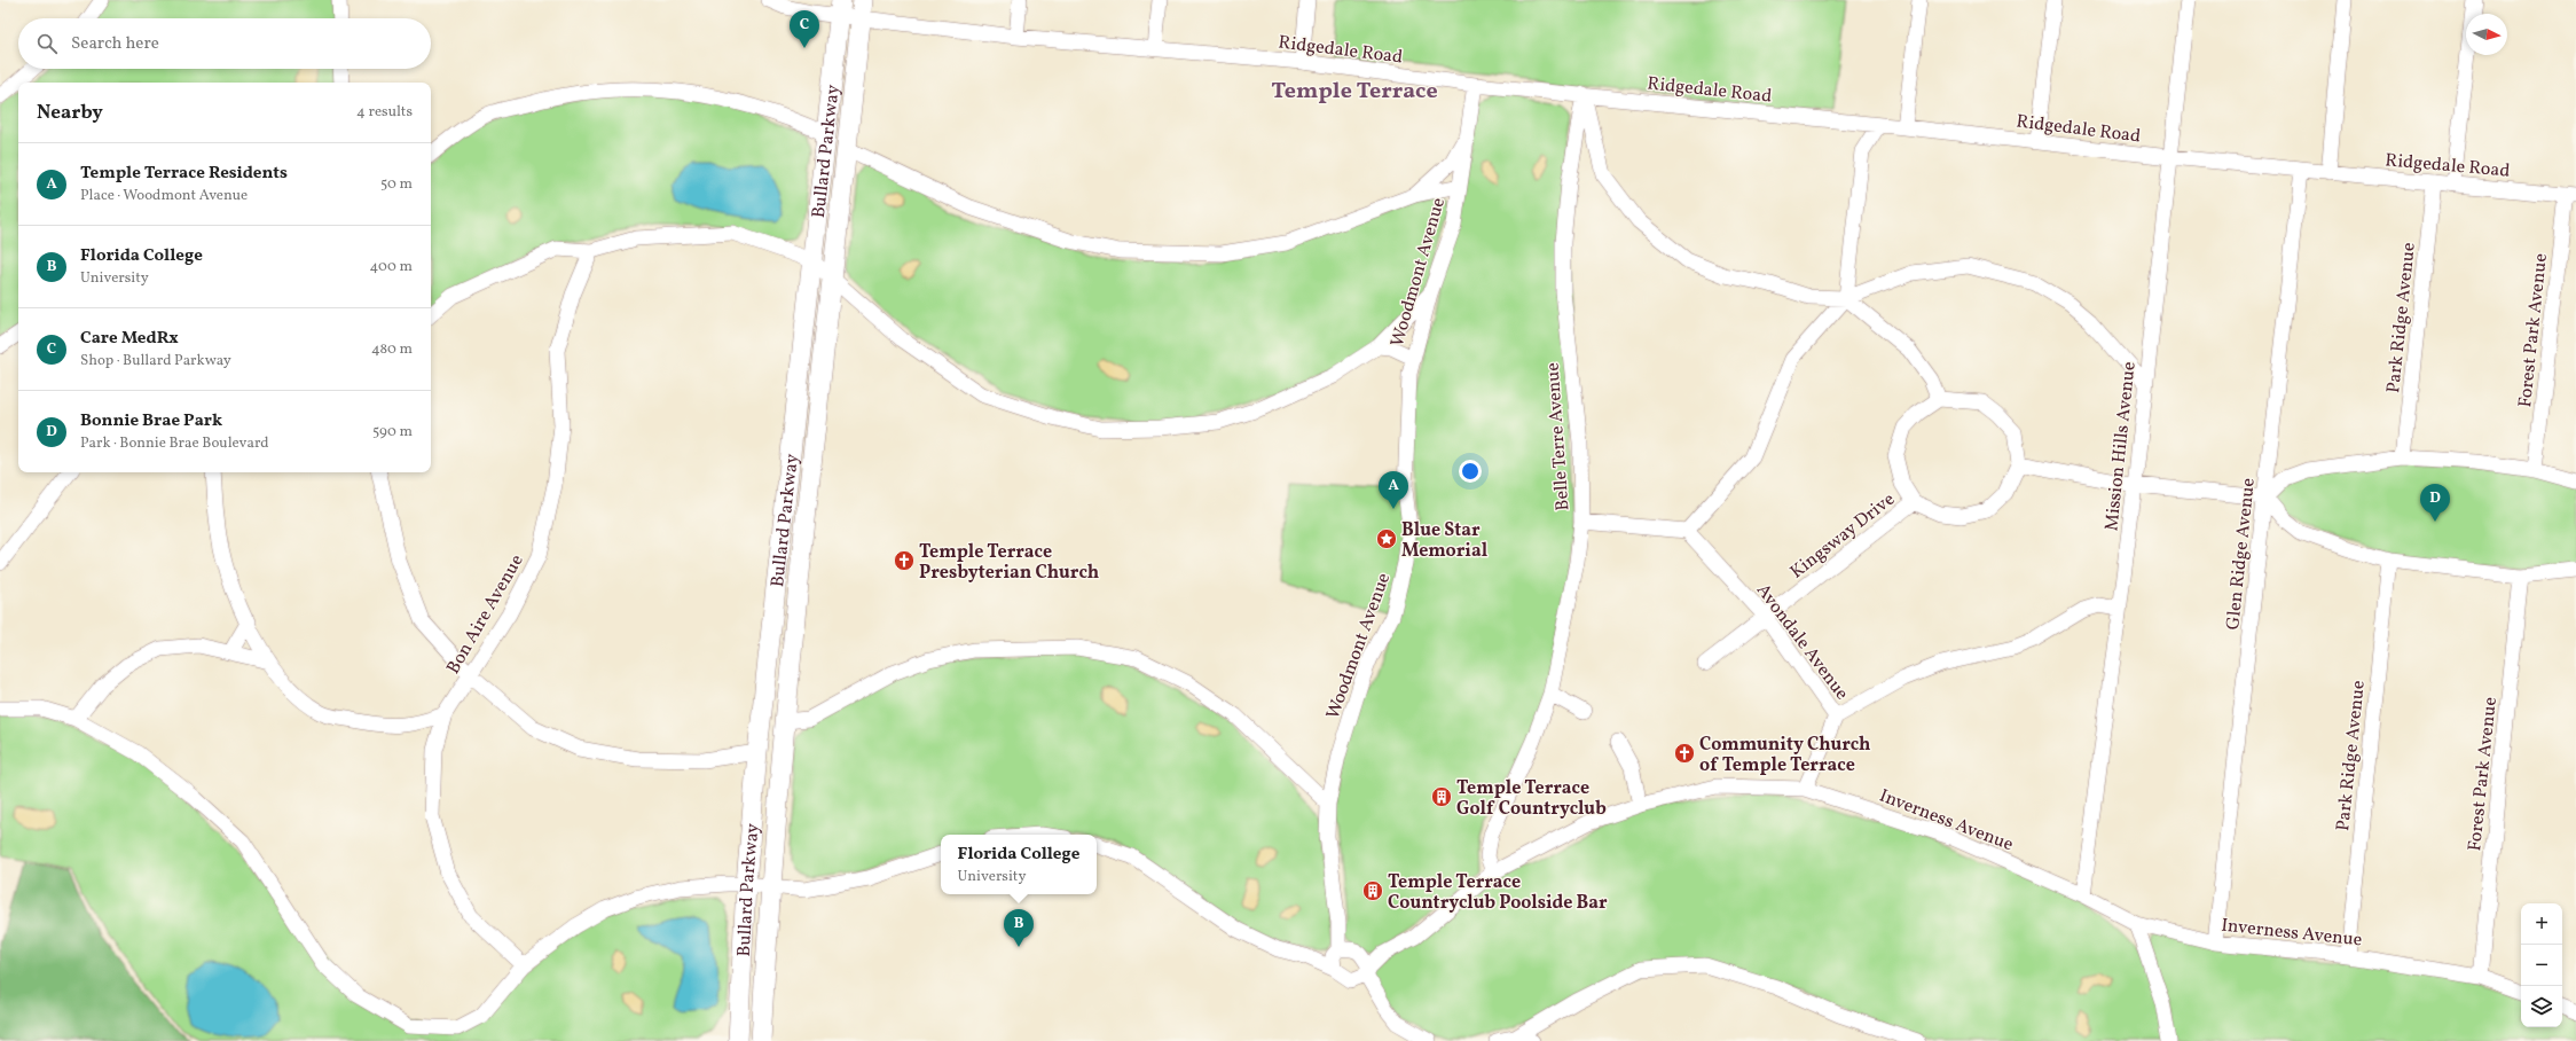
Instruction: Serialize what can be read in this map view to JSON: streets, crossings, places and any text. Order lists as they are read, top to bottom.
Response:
{
  "streets": {
    "main road": ["Bullard Parkway"],
    "street": [
      "Ridgedale Road",
      "Woodmont Avenue",
      "Park Ridge Avenue",
      "Forest Park Avenue",
      "Belle Terre Avenue",
      "Mission Hills Avenue",
      "Kingsway Drive",
      "Glen Ridge Avenue",
      "Bon Aire Avenue",
      "Avondale Avenue",
      "Inverness Avenue"
    ]
  },
  "crossings": [
    ["Ridgedale Road", "Bullard Parkway"],
    ["Ridgedale Road", "Woodmont Avenue"],
    ["Ridgedale Road", "Park Ridge Avenue"],
    ["Ridgedale Road", "Forest Park Avenue"],
    ["Ridgedale Road", "Belle Terre Avenue"],
    ["Ridgedale Road", "Mission Hills Avenue"],
    ["Ridgedale Road", "Glen Ridge Avenue"],
    ["Woodmont Avenue", "Inverness Avenue"],
    ["Park Ridge Avenue", "Inverness Avenue"],
    ["Forest Park Avenue", "Inverness Avenue"],
    ["Belle Terre Avenue", "Inverness Avenue"],
    ["Mission Hills Avenue", "Inverness Avenue"],
    ["Kingsway Drive", "Avondale Avenue"],
    ["Glen Ridge Avenue", "Inverness Avenue"],
    ["Avondale Avenue", "Inverness Avenue"]
  ],
  "districts": ["Temple Terrace"],
  "places": {
    "place": ["Blue Star Memorial"],
    "church": ["Temple Terrace Presbyterian Church", "Community Church of Temple Terrace"],
    "building": ["Temple Terrace Golf Countryclub", "Temple Terrace Countryclub Poolside Bar"]
  },
  "north": "right",
  "page": {
    "pins": [
      "C",
      "A",
      "D",
      "B"
    ],
    "search": "Search here",
    "heading": ["Nearby", "4 results"],
    "list": [
      {
        "mark": "A",
        "name": "Temple Terrace Residents",
        "note": "Place · Woodmont Avenue",
        "value": "50 m"
      },
      {
        "mark": "B",
        "name": "Florida College",
        "note": "University",
        "value": "400 m"
      },
      {
        "mark": "C",
        "name": "Care MedRx",
        "note": "Shop · Bullard Parkway",
        "value": "480 m"
      },
      {
        "mark": "D",
        "name": "Bonnie Brae Park",
        "note": "Park · Bonnie Brae Boulevard",
        "value": "590 m"
      }
    ],
    "popup": ["Florida College", "University"],
    "map_buttons": ["+", "−"]
  }
}
